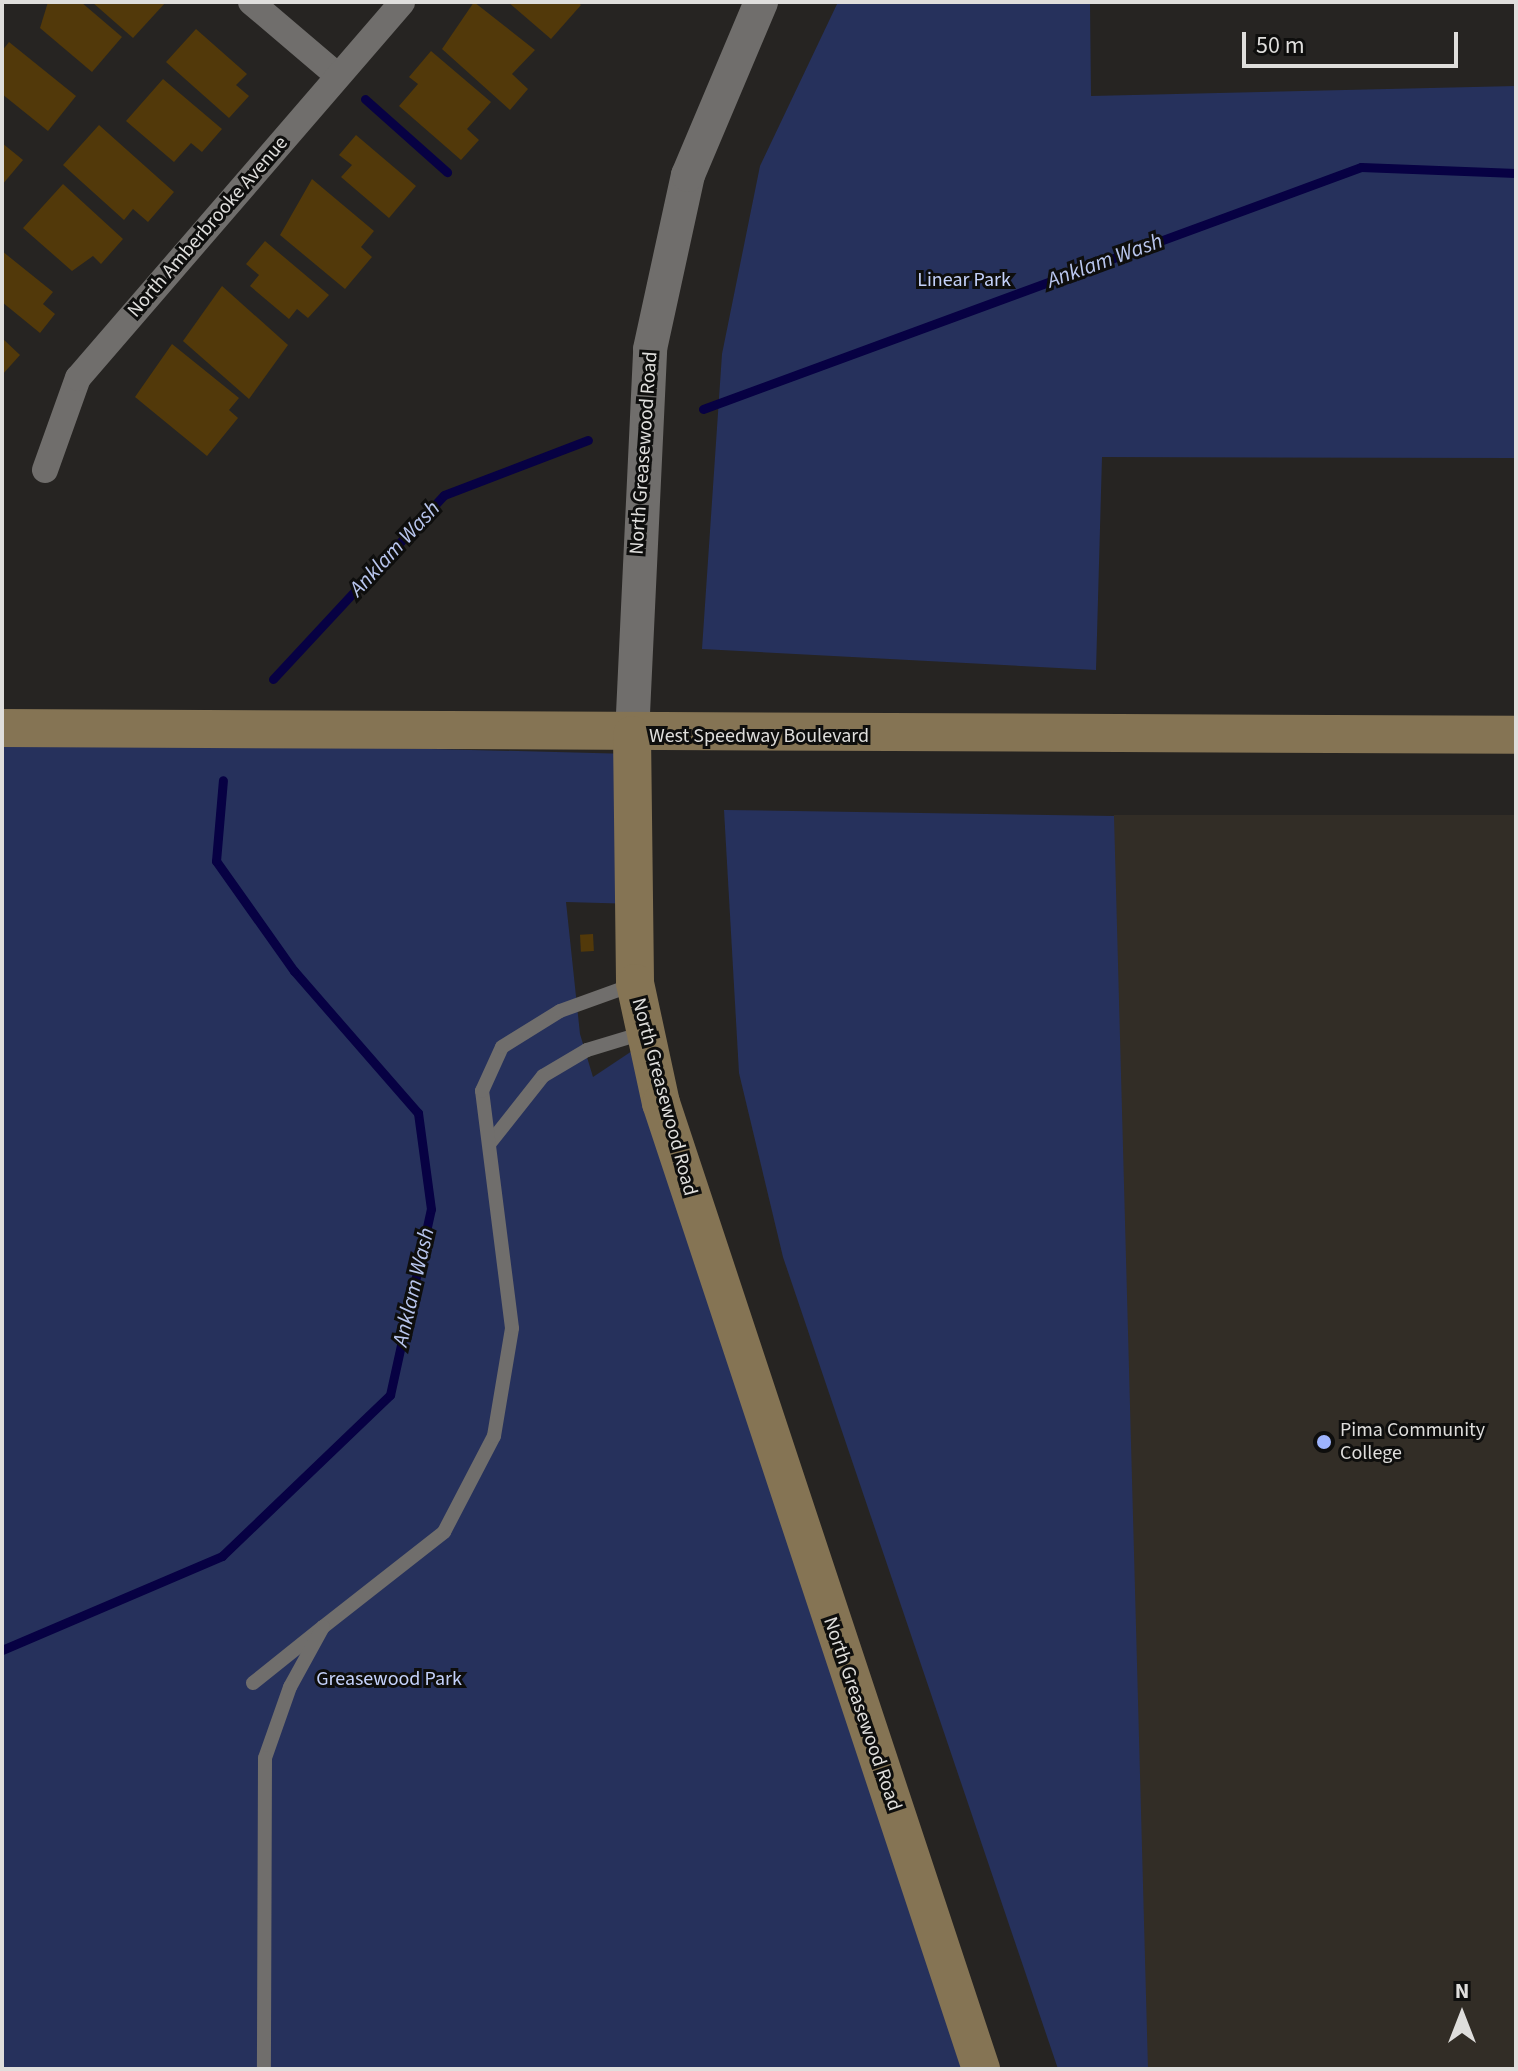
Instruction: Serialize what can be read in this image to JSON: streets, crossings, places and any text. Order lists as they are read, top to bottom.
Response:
{
  "streets": {
    "main road": ["North Greasewood Road", "West Speedway Boulevard"],
    "street": ["North Amberbrooke Avenue"]
  },
  "crossings": [
    ["North Greasewood Road", "West Speedway Boulevard"]
  ],
  "water": ["Anklam Wash"],
  "parks": ["Linear Park", "Greasewood Park"],
  "places": ["Pima Community College"],
  "scale_bar": "50 m",
  "north": "top"
}
